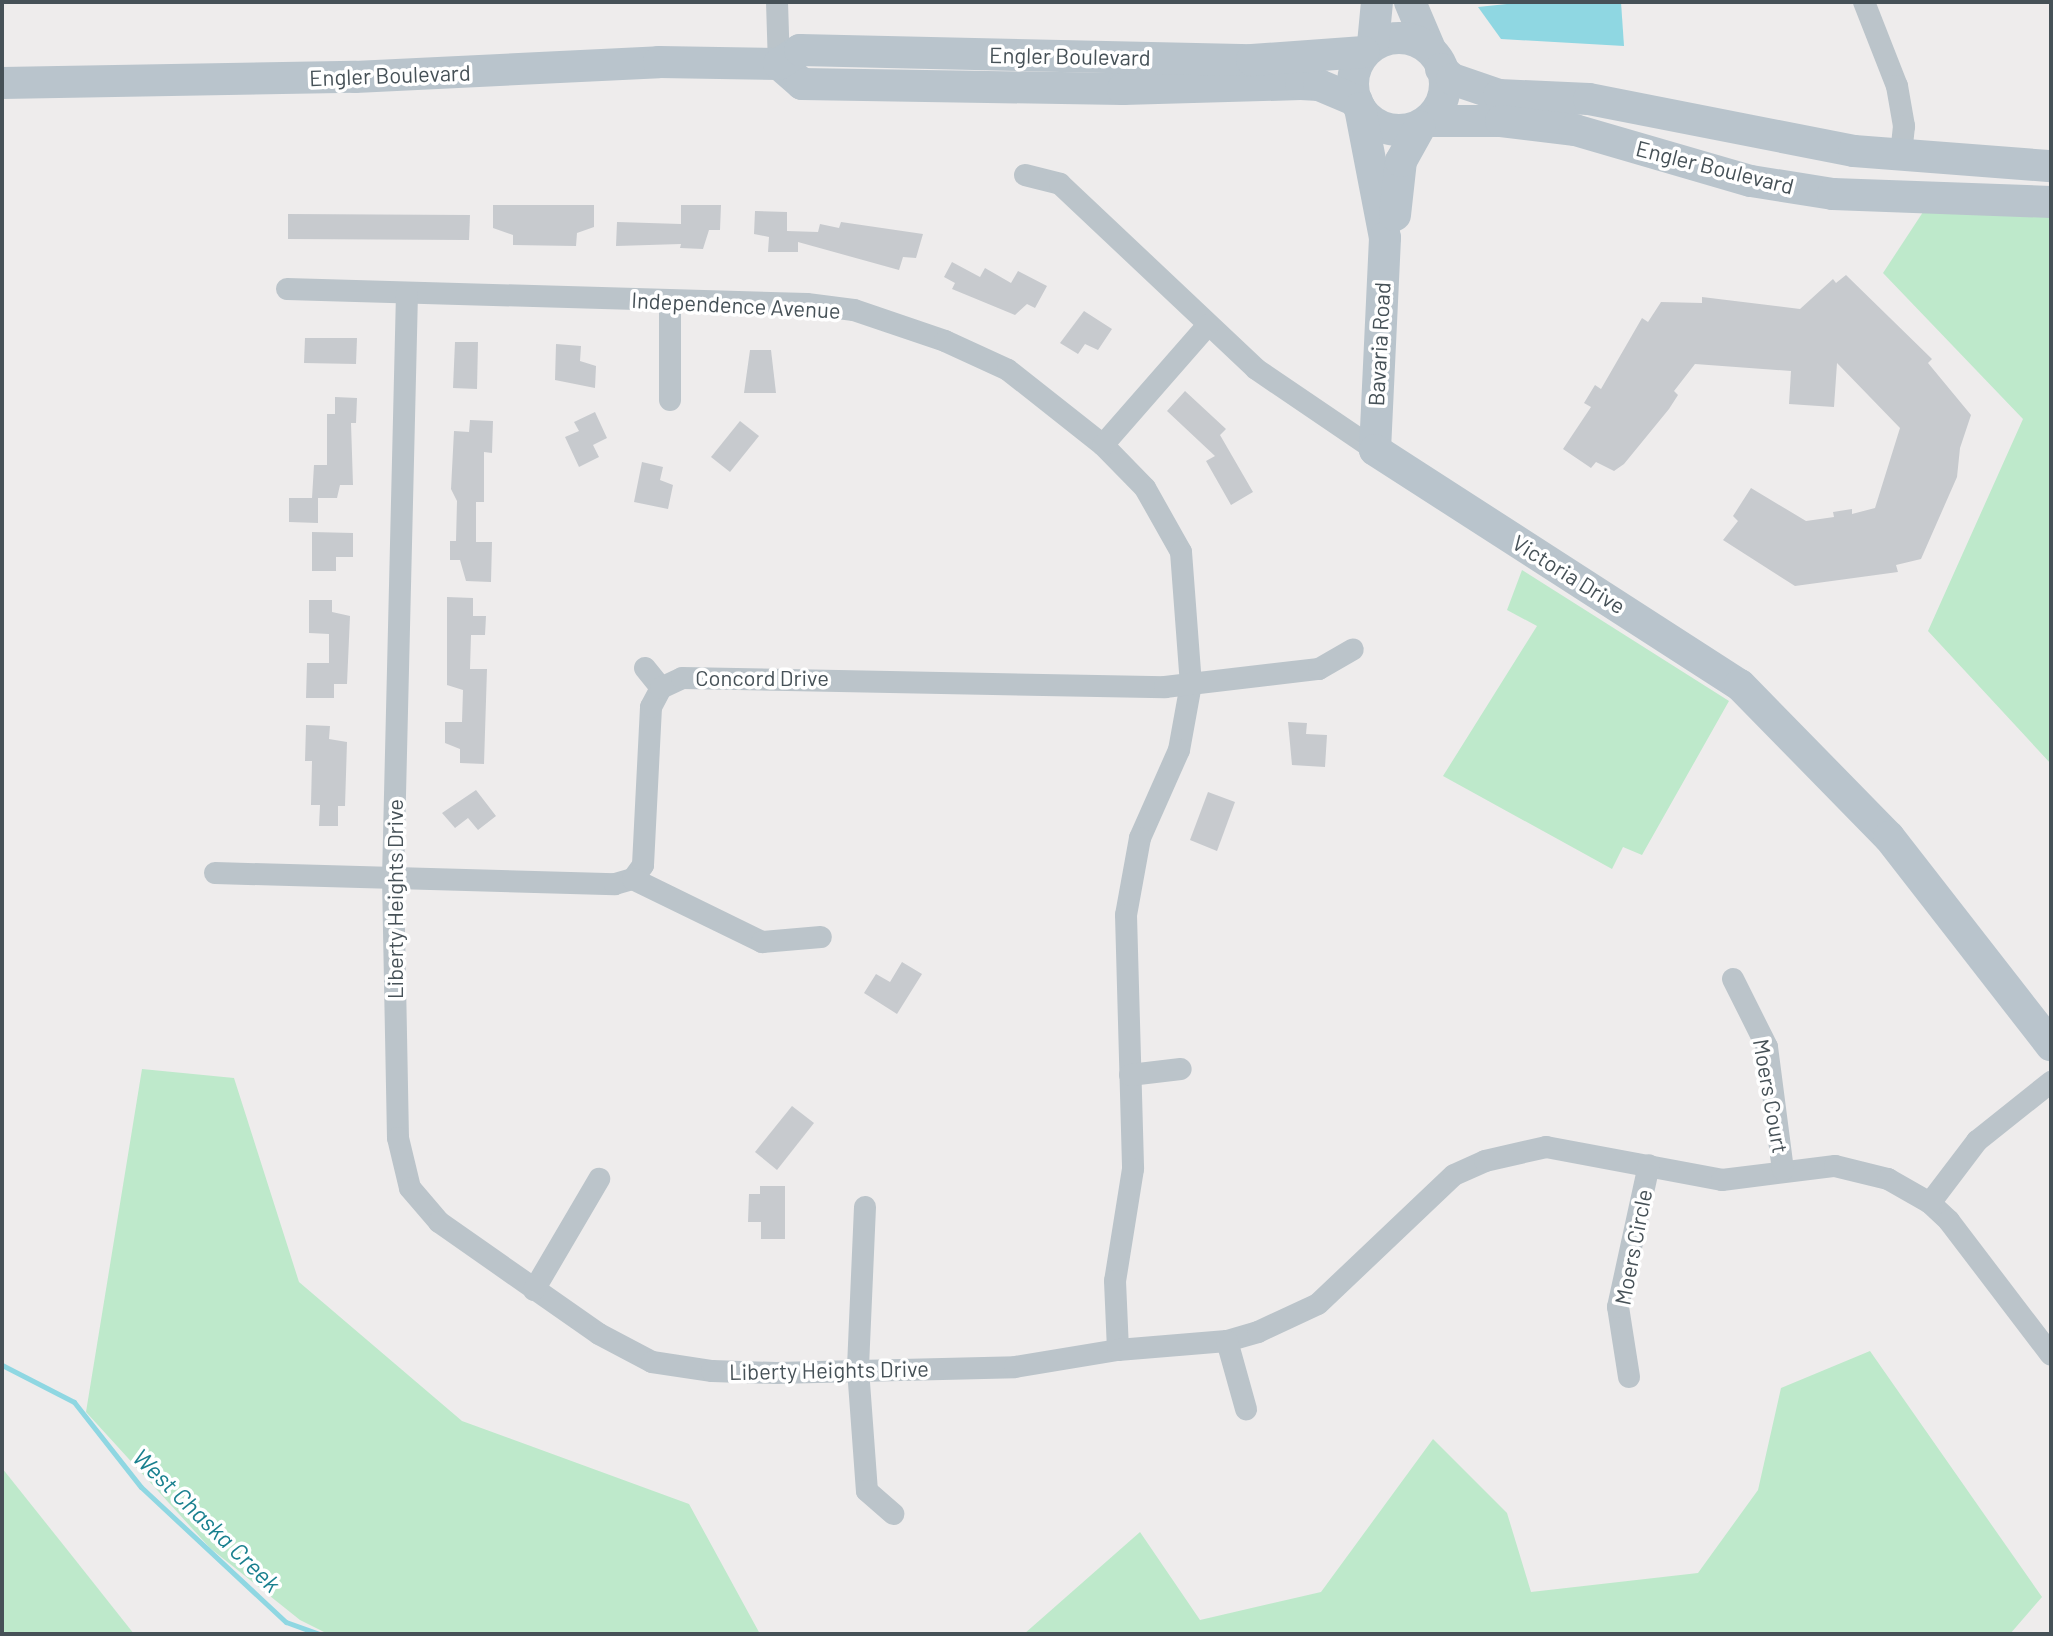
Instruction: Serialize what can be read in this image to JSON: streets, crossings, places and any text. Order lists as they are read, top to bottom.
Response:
{
  "streets": {
    "main road": ["Engler Boulevard", "Bavaria Road", "Victoria Drive"],
    "street": [
      "Independence Avenue",
      "Concord Drive",
      "Liberty Heights Drive",
      "Moers Court",
      "Moers Circle"
    ]
  },
  "crossings": [
    ["Engler Boulevard", "Bavaria Road"],
    ["Independence Avenue", "Concord Drive"],
    ["Independence Avenue", "Liberty Heights Drive"],
    ["Bavaria Road", "Victoria Drive"],
    ["Liberty Heights Drive", "Moers Court"],
    ["Liberty Heights Drive", "Moers Circle"]
  ],
  "water": ["West Chaska Creek"]
}
